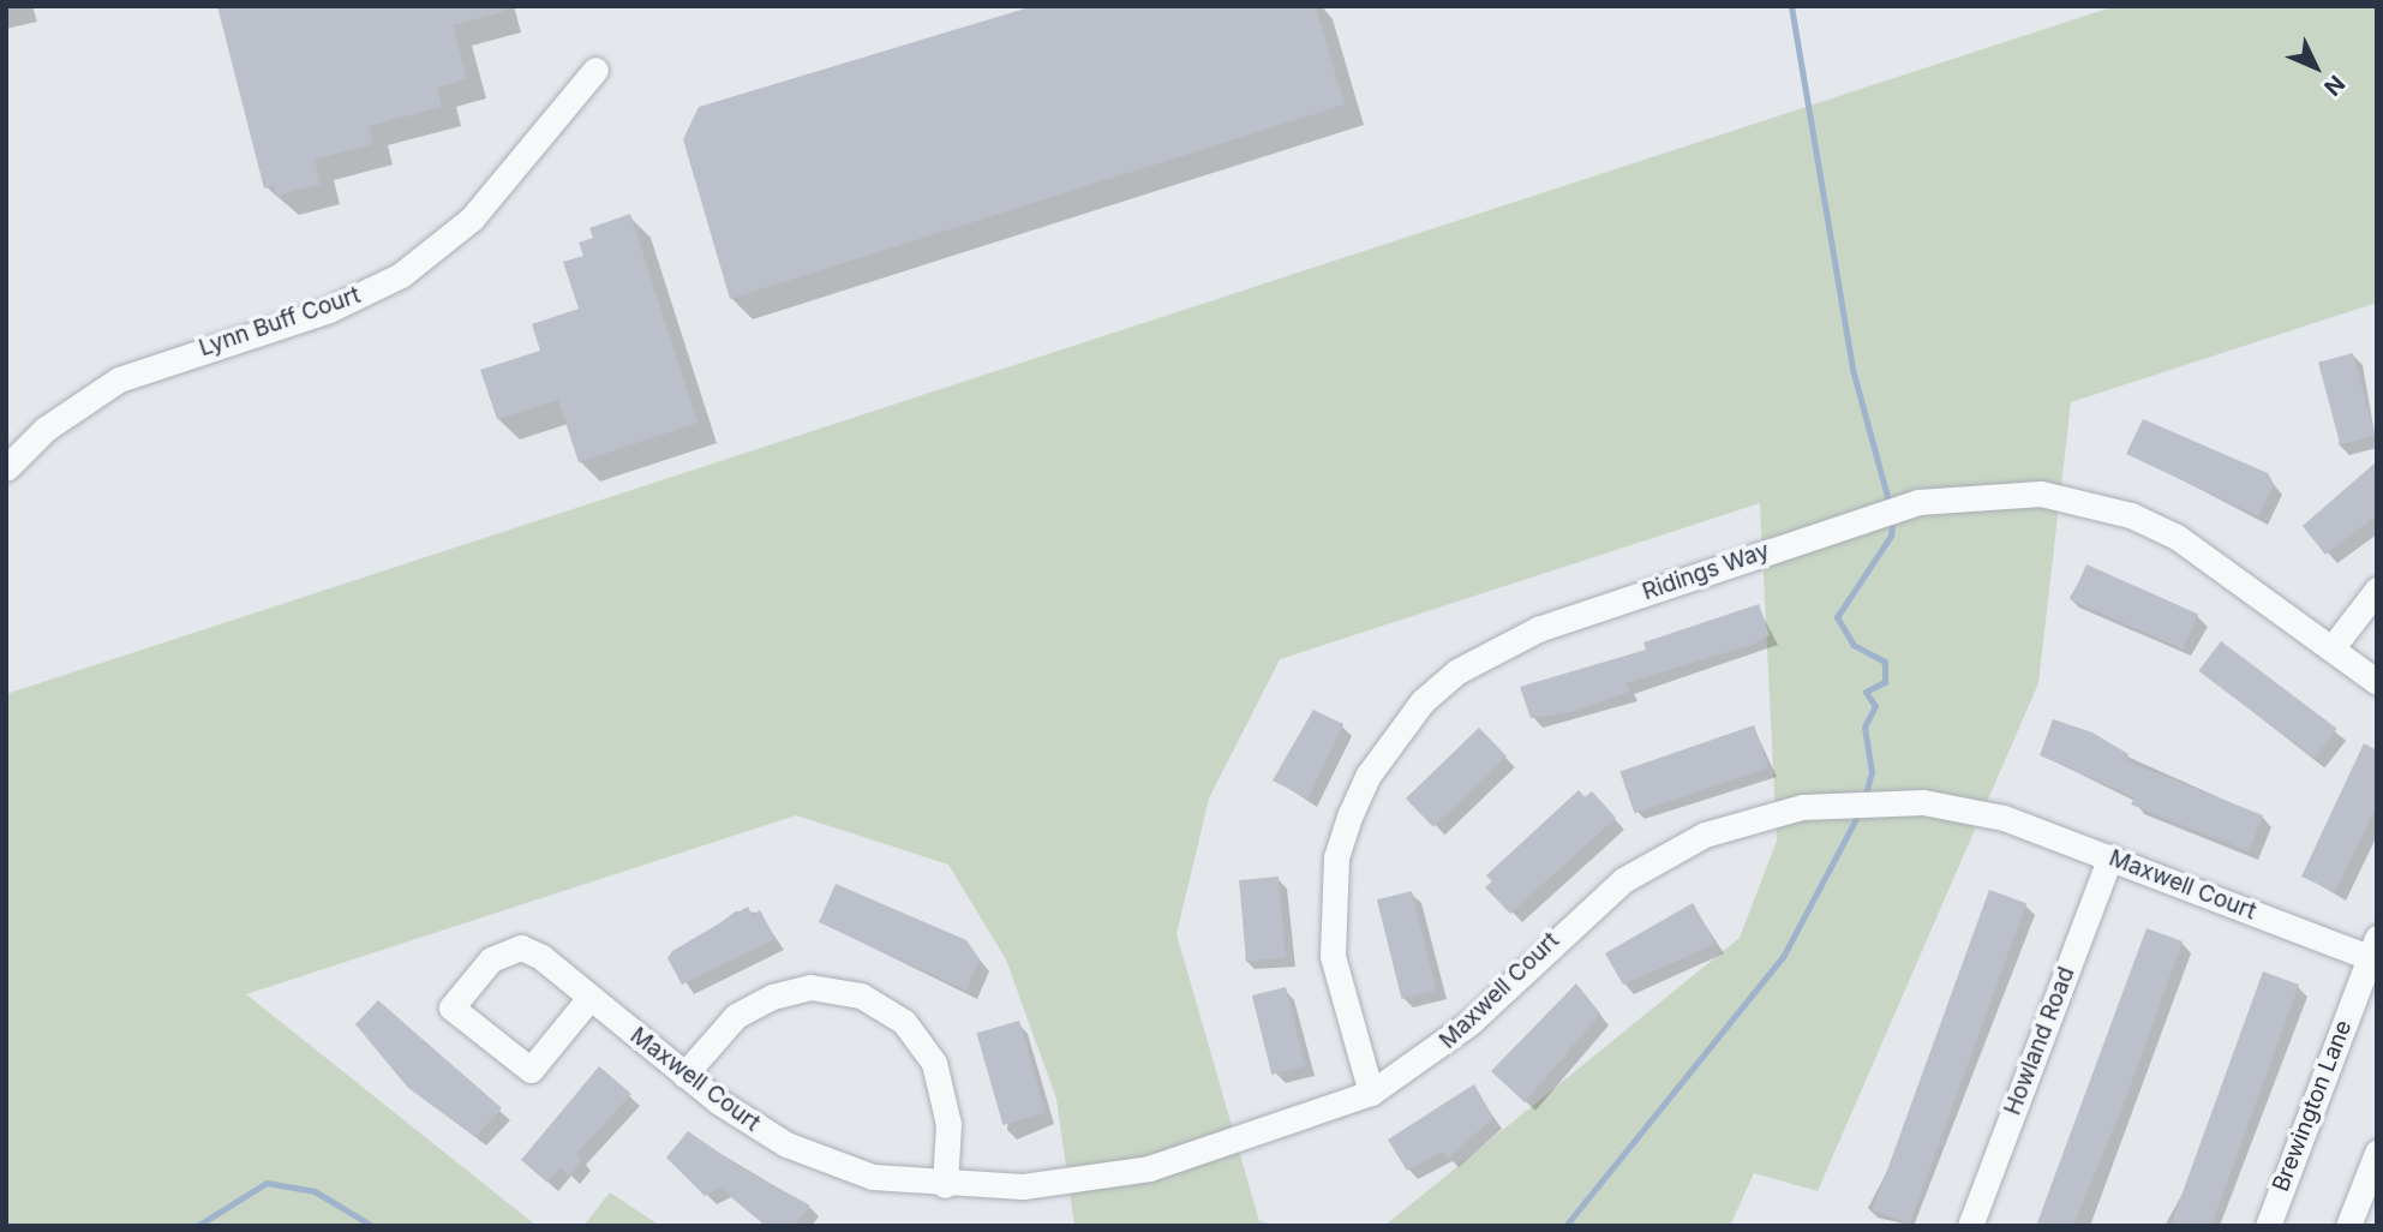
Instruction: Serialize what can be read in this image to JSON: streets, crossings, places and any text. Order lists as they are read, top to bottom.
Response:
{
  "streets": {
    "street": [
      "Lynn Buff Court",
      "Ridings Way",
      "Maxwell Court",
      "Howland Road",
      "Brewington Lane"
    ]
  },
  "crossings": [
    ["Ridings Way", "Maxwell Court"],
    ["Maxwell Court", "Howland Road"],
    ["Maxwell Court", "Brewington Lane"]
  ],
  "north": "bottom right"
}
